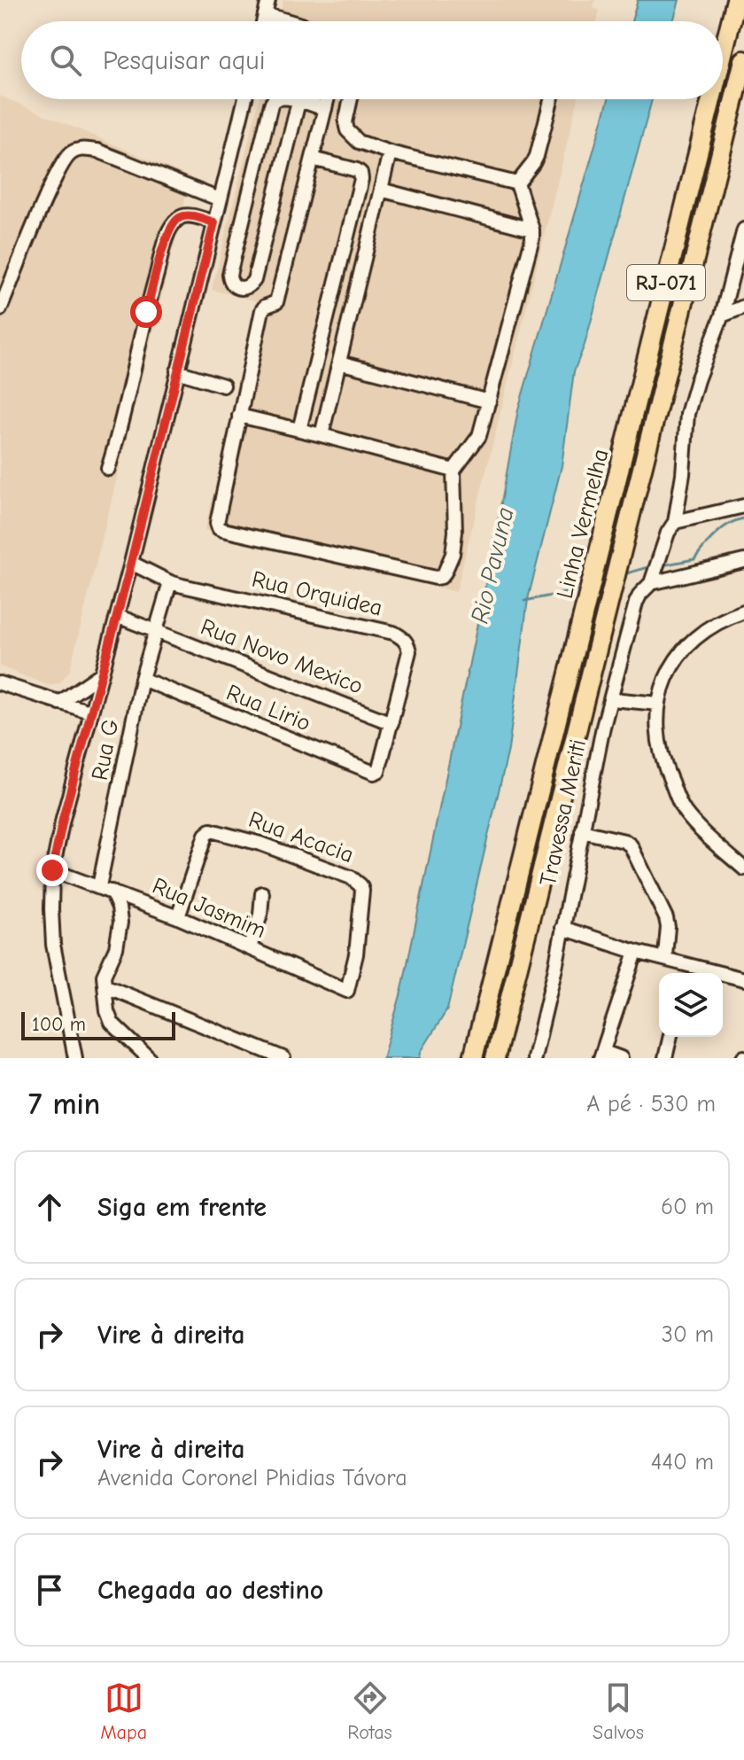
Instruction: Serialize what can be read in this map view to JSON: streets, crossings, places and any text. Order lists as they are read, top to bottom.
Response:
{
  "streets": {
    "highway": ["RJ-071", "Linha Vermelha"],
    "street": [
      "Rua Orquidea",
      "Rua Novo Mexico",
      "Rua Lirio",
      "Rua G",
      "Travessa Meriti",
      "Rua Acacia",
      "Rua Jasmim"
    ]
  },
  "crossings": [
    ["Rua Orquidea", "Rua Novo Mexico"],
    ["Rua Orquidea", "Rua Lirio"],
    ["Rua Orquidea", "Rua G"],
    ["Rua Novo Mexico", "Rua G"],
    ["Rua Lirio", "Rua G"],
    ["Rua G", "Rua Jasmim"],
    ["Rua Acacia", "Rua Jasmim"]
  ],
  "water": ["Rio Pavuna"],
  "scale_bar": "100 m",
  "page": {
    "search": "Pesquisar aqui",
    "scale": "100 m",
    "heading": ["7 min", "A pé · 530 m"],
    "list": [
      ["Siga em frente", "60 m"],
      ["Vire à direita", "30 m"],
      ["Vire à direita", "Avenida Coronel Phidias Távora", "440 m"],
      "Chegada ao destino"
    ],
    "nav": ["Mapa", "Rotas", "Salvos"]
  }
}
